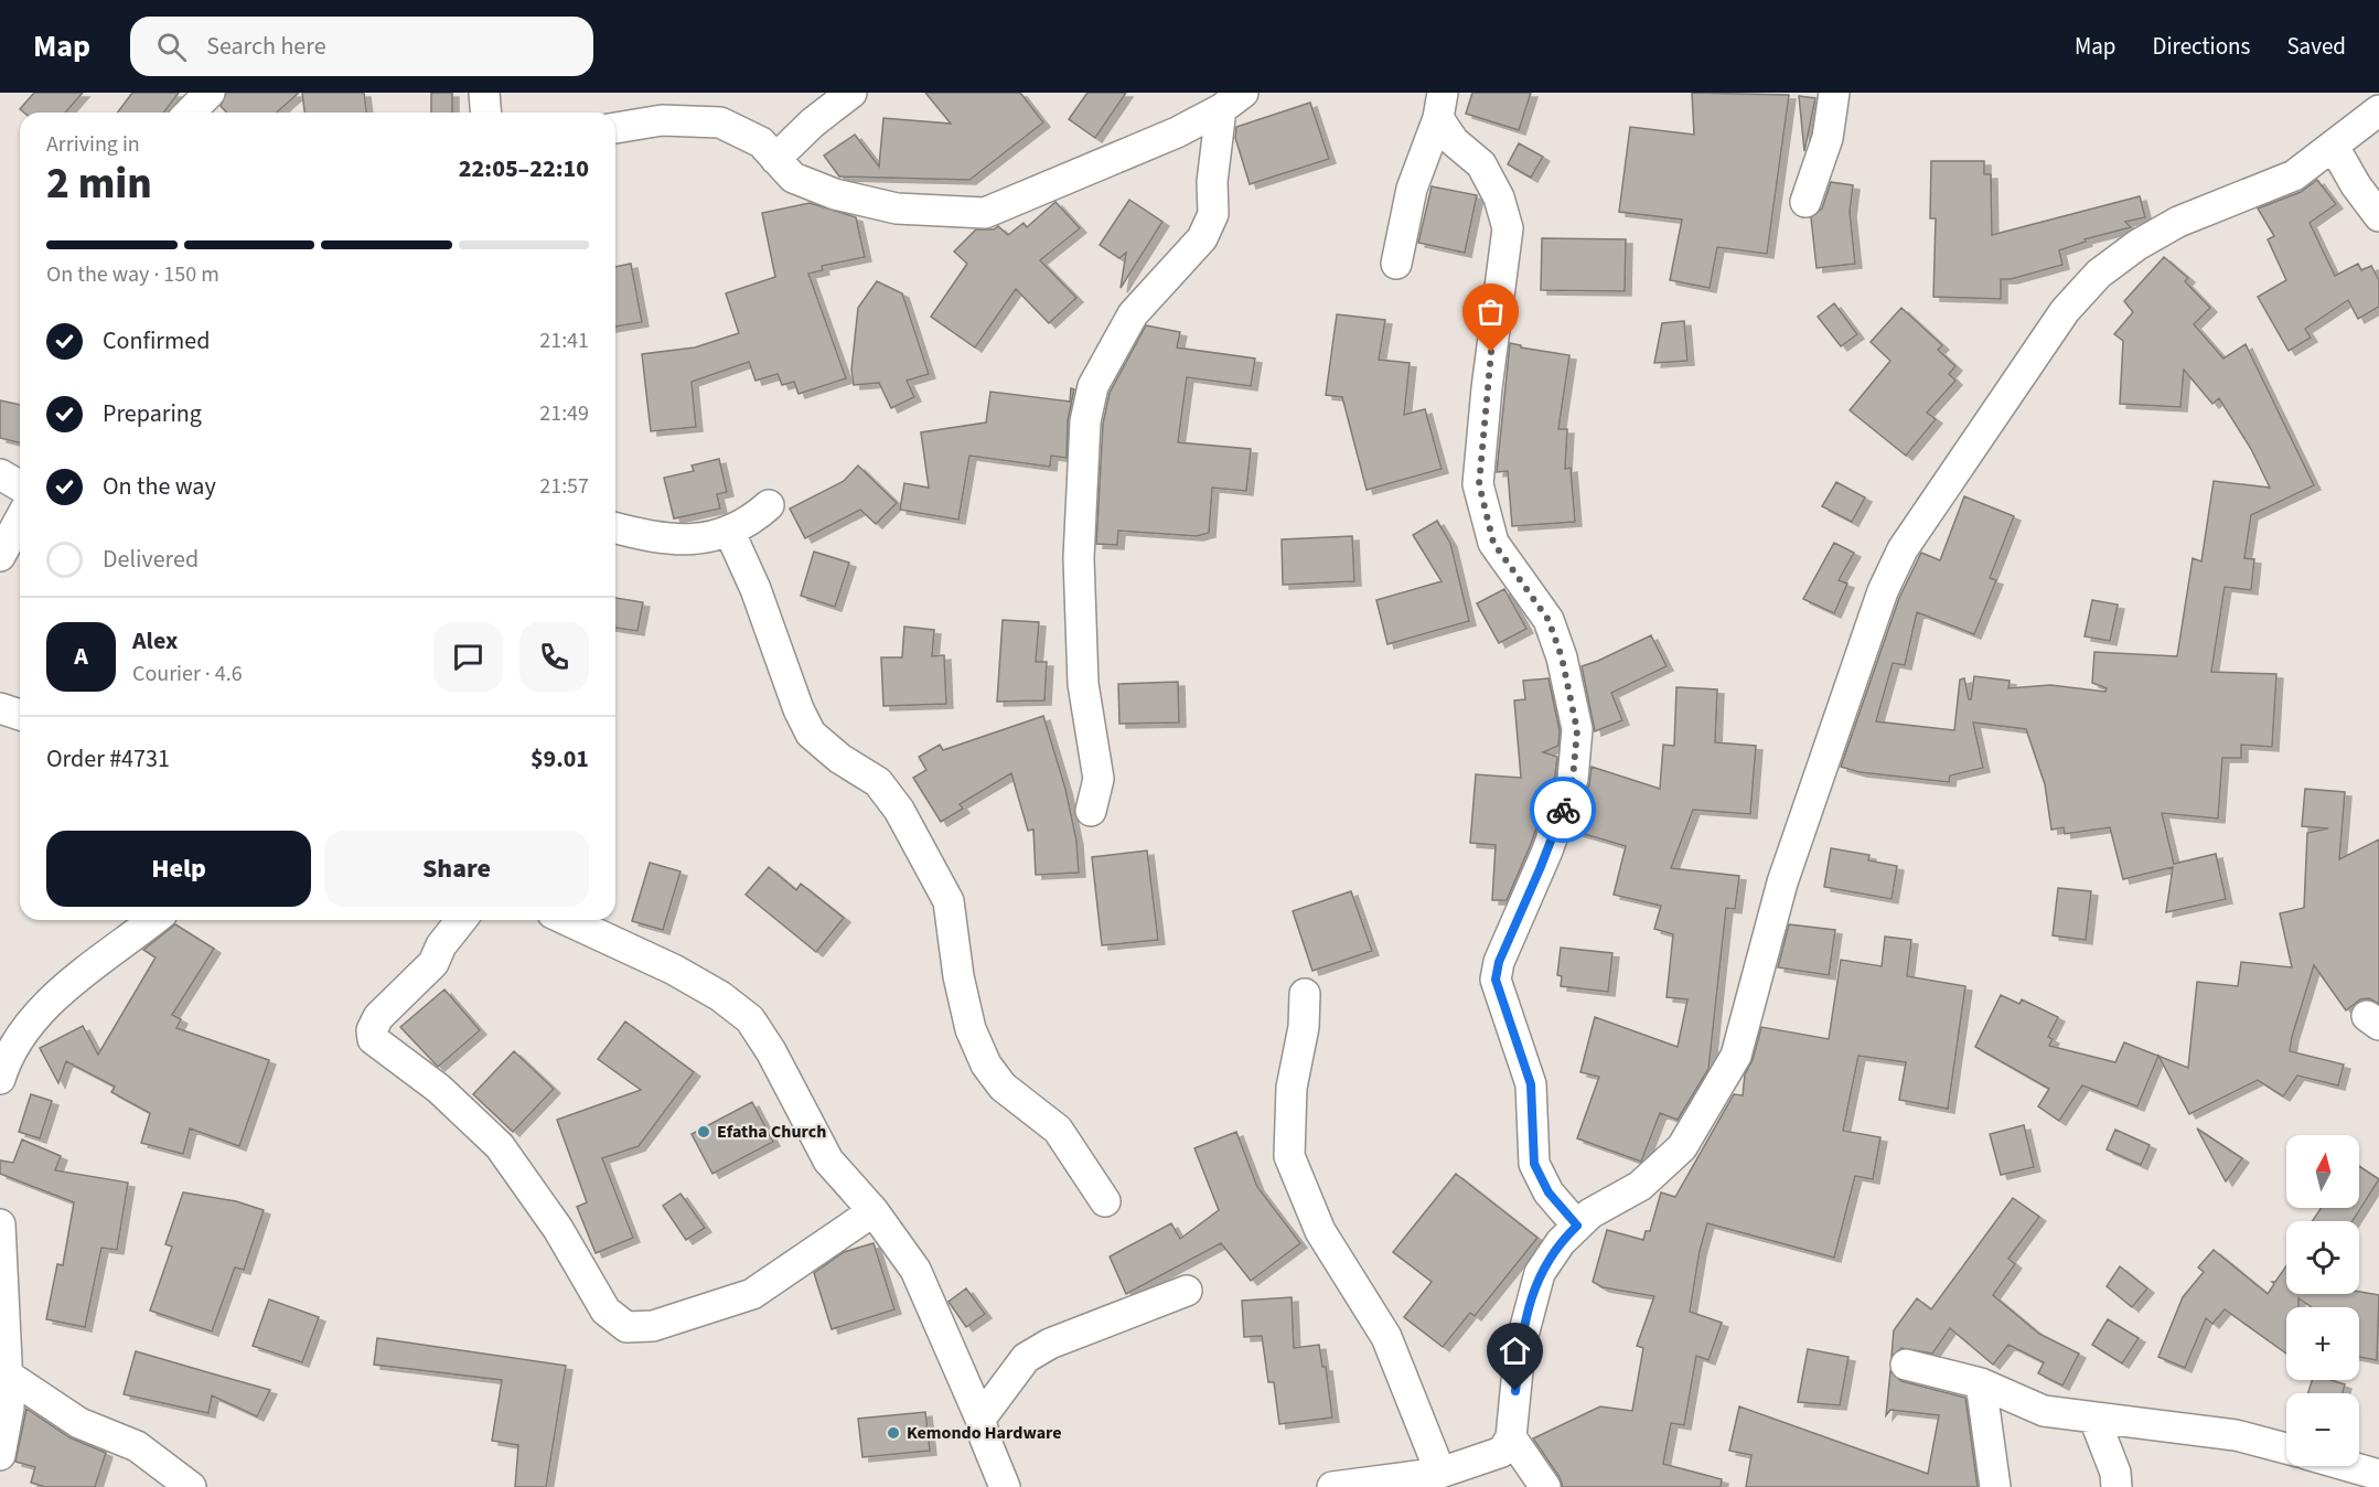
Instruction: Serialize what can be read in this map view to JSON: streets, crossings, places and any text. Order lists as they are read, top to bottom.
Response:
{
  "places": ["Efatha Church", "Kemondo Hardware"],
  "north": "top",
  "page": {
    "header": "Map",
    "search": "Search here",
    "nav": ["Map", "Directions", "Saved"],
    "heading": ["2 min", "Arriving in", "22:05–22:10"],
    "panel": [
      "Alex",
      "Courier · 4.6",
      "Order #4731",
      "$9.01"
    ],
    "bar": "On the way · 150 m",
    "list": [
      ["Confirmed", "21:41"],
      ["Preparing", "21:49"],
      ["On the way", "21:57"],
      "Delivered"
    ],
    "round": "A",
    "buttons": ["Help", "Share"],
    "map_buttons": ["+", "−"]
  }
}
